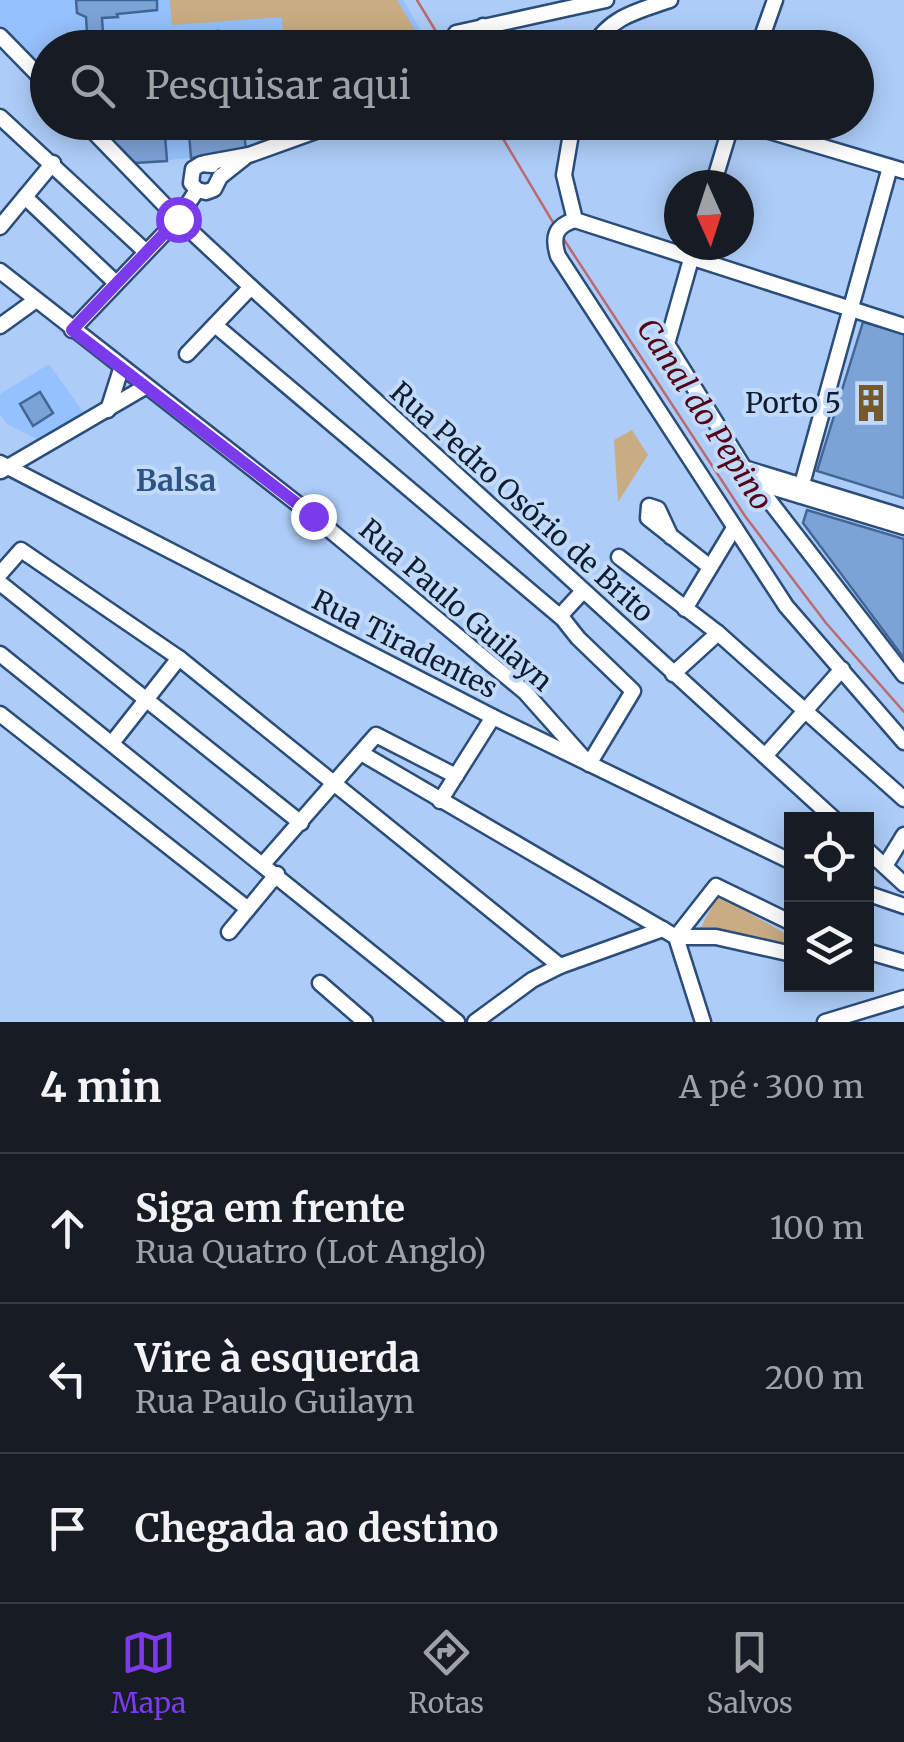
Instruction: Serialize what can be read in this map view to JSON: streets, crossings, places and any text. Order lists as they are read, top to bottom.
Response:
{
  "streets": {
    "street": ["Rua Pedro Osório de Brito", "Rua Paulo Guilayn", "Rua Tiradentes"]
  },
  "crossings": [
    ["Rua Paulo Guilayn", "Rua Tiradentes"]
  ],
  "districts": ["Balsa"],
  "water": ["Canal do Pepino"],
  "places": {
    "building": ["Porto 5"]
  },
  "north": "bottom",
  "page": {
    "search": "Pesquisar aqui",
    "heading": ["4 min", "A pé · 300 m"],
    "list": [
      ["Siga em frente", "Rua Quatro (Lot Anglo)", "100 m"],
      ["Vire à esquerda", "Rua Paulo Guilayn", "200 m"],
      "Chegada ao destino"
    ],
    "nav": ["Mapa", "Rotas", "Salvos"]
  }
}
